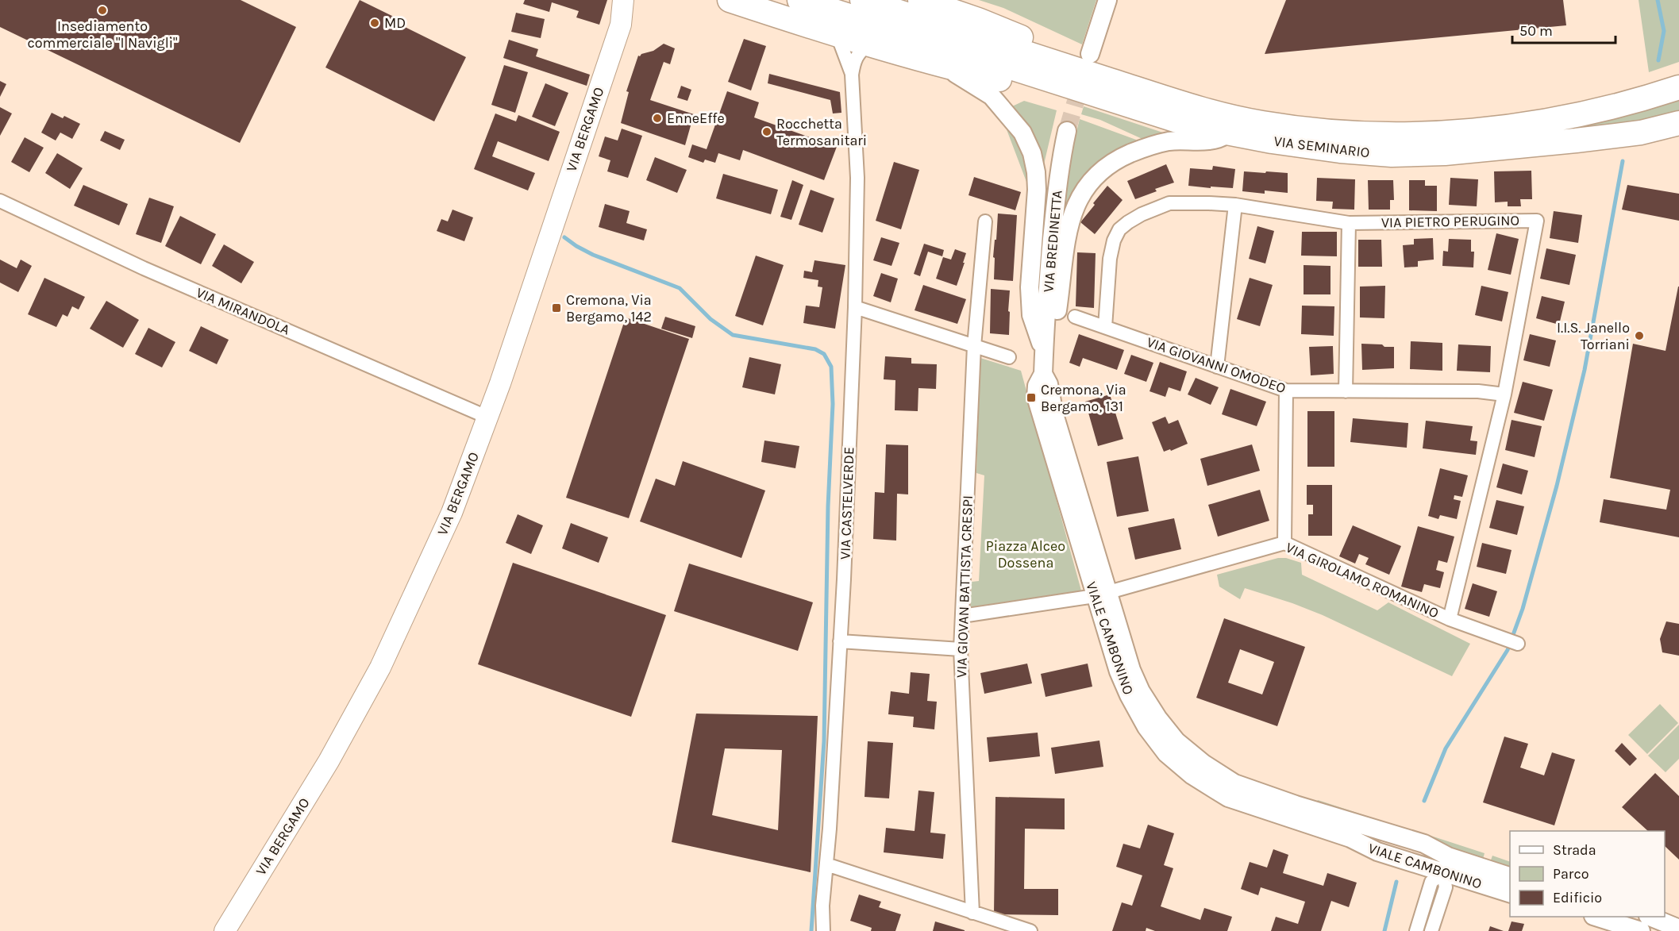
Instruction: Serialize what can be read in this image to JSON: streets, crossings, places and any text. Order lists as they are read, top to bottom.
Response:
{
  "streets": {
    "highway": ["VIA SEMINARIO"],
    "main road": ["VIA BERGAMO"],
    "street": [
      "VIA PIETRO PERUGINO",
      "VIA BREDINETTA",
      "VIA MIRANDOLA",
      "VIA GIOVANNI OMODEO",
      "VIA CASTELVERDE",
      "VIA GIROLAMO ROMANINO",
      "VIA GIOVAN BATTISTA CRESPI",
      "VIALE CAMBONINO"
    ]
  },
  "crossings": [
    ["VIA BERGAMO", "VIA MIRANDOLA"],
    ["VIA PIETRO PERUGINO", "VIA GIOVANNI OMODEO"],
    ["VIA PIETRO PERUGINO", "VIA GIROLAMO ROMANINO"],
    ["VIA BREDINETTA", "VIALE CAMBONINO"],
    ["VIA GIROLAMO ROMANINO", "VIALE CAMBONINO"]
  ],
  "parks": ["Piazza Alceo Dossena"],
  "places": {
    "other": [
      "Insediamento commerciale \"I Navigli\"",
      "MD",
      "EnneEffe",
      "Rocchetta Termosanitari",
      "I.I.S. Janello Torriani"
    ],
    "transit": ["Cremona, Via Bergamo, 142", "Cremona, Via Bergamo, 131"]
  },
  "legend": ["Strada", "Parco", "Edificio"],
  "scale_bar": "50 m"
}
